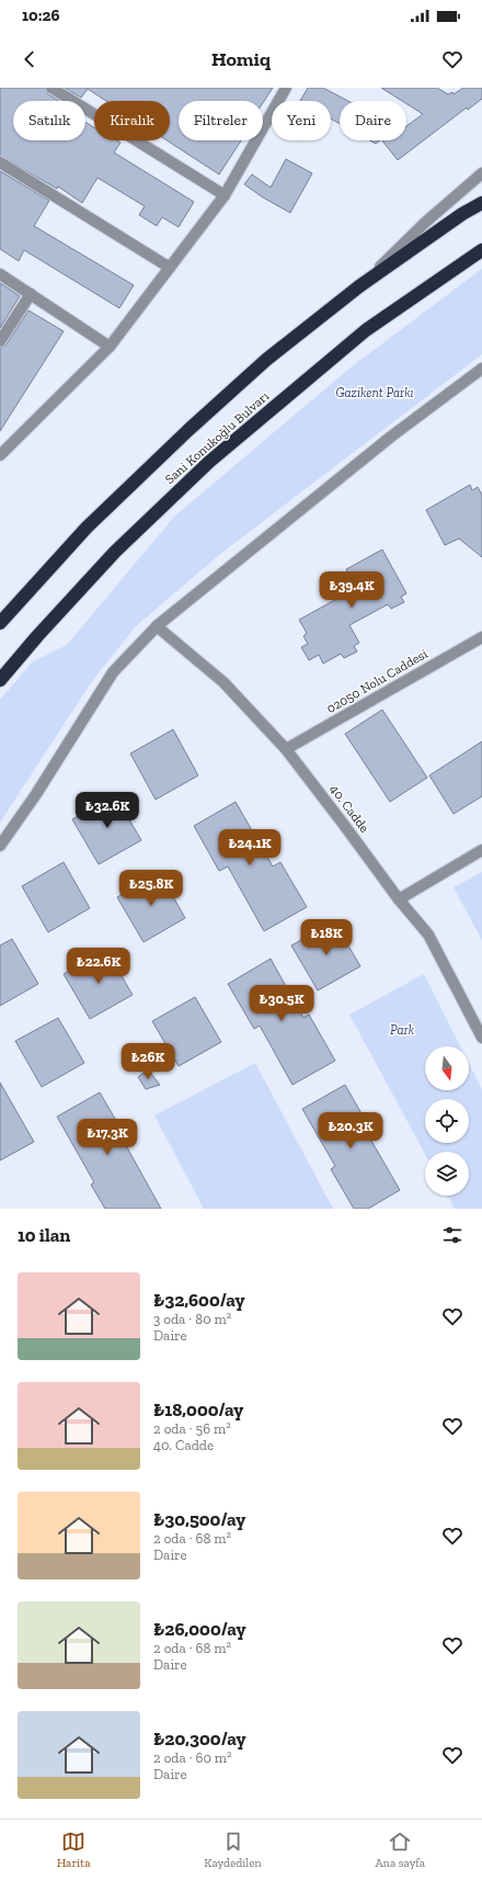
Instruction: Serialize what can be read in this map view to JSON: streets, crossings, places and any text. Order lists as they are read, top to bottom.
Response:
{
  "streets": {
    "highway": ["Sani Konukoğlu Bulvarı"],
    "street": ["02050 Nolu Caddesi", "40. Cadde"]
  },
  "crossings": [
    ["02050 Nolu Caddesi", "40. Cadde"]
  ],
  "parks": ["Gazikent Parkı", "Park"],
  "north": "bottom",
  "page": {
    "status": "10:26",
    "header": "Homiq",
    "chip": [
      "Satılık",
      "Kiralık",
      "Filtreler",
      "Yeni",
      "Daire"
    ],
    "price": [
      "₺39.4K",
      "₺32.6K",
      "₺24.1K",
      "₺25.8K",
      "₺18K",
      "₺22.6K",
      "₺30.5K",
      "₺26K",
      "₺20.3K",
      "₺17.3K"
    ],
    "heading": "10 ilan",
    "list": [
      {
        "name": "₺32,600/ay",
        "note": "3 oda · 80 m² · Daire"
      },
      {
        "name": "₺18,000/ay",
        "note": "2 oda · 56 m² · 40. Cadde"
      },
      {
        "name": "₺30,500/ay",
        "note": "2 oda · 68 m² · Daire"
      },
      {
        "name": "₺26,000/ay",
        "note": "2 oda · 68 m² · Daire"
      },
      {
        "name": "₺20,300/ay",
        "note": "2 oda · 60 m² · Daire"
      }
    ],
    "tabs": ["Harita", "Kaydedilen", "Ana sayfa"]
  }
}
